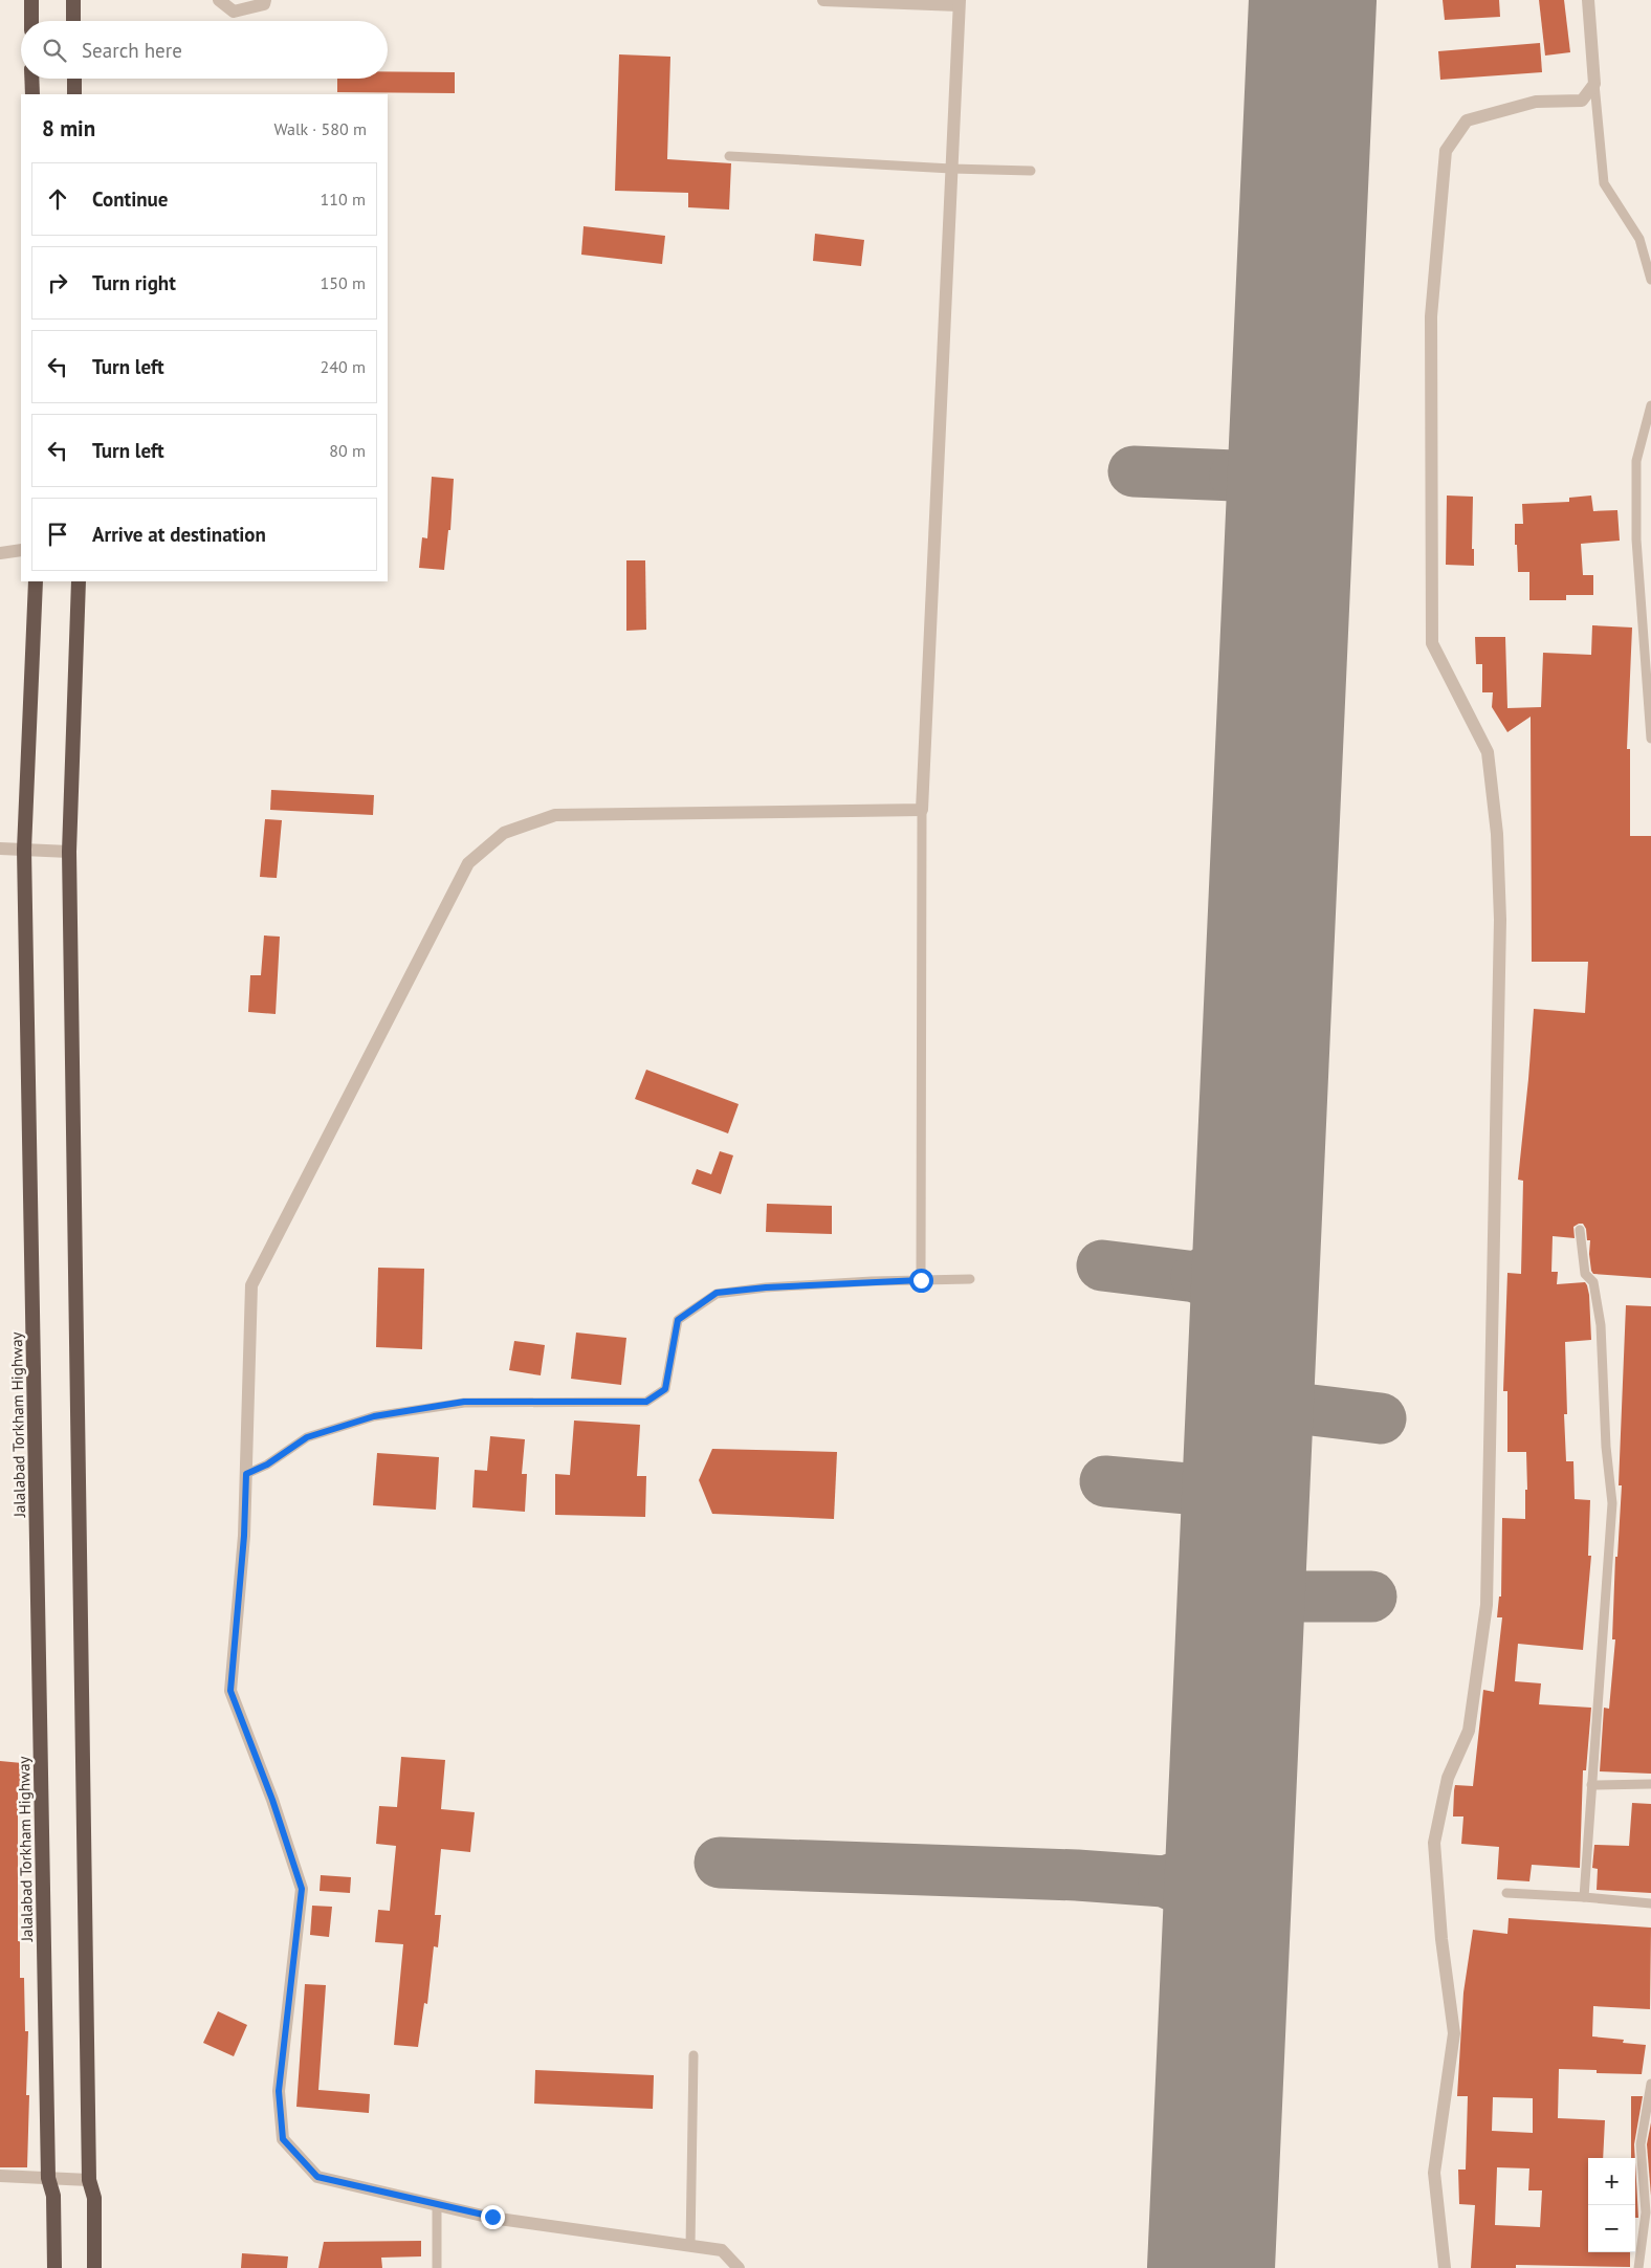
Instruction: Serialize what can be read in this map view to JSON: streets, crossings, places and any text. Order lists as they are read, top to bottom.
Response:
{
  "streets": {
    "highway": ["Jalalabad Torkham Highway"]
  },
  "page": {
    "search": "Search here",
    "heading": ["8 min", "Walk · 580 m"],
    "list": [
      ["Continue", "110 m"],
      ["Turn right", "150 m"],
      ["Turn left", "240 m"],
      ["Turn left", "80 m"],
      "Arrive at destination"
    ],
    "map_buttons": ["+", "−"]
  }
}
